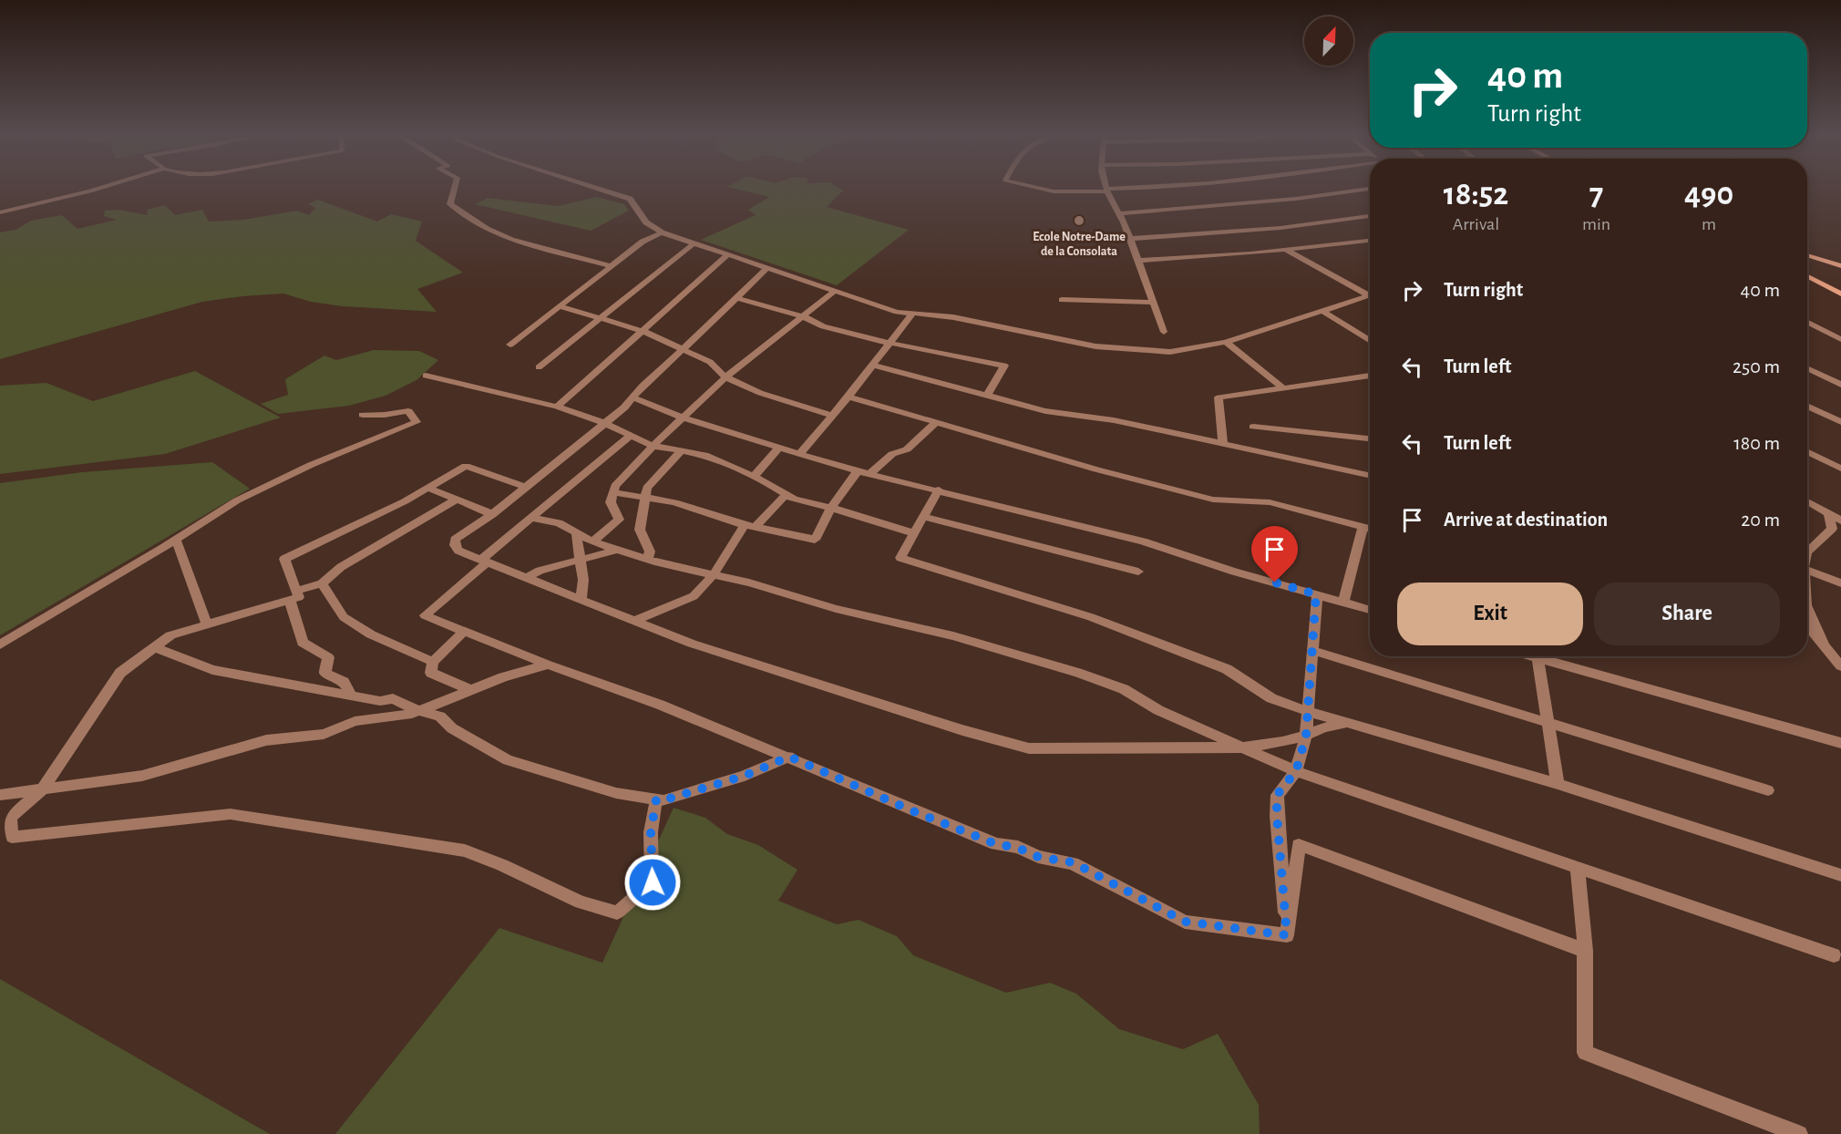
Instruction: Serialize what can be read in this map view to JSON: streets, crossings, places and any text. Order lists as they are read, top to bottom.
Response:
{
  "places": ["Ecole Notre-Dame de la Consolata"],
  "north": "top right",
  "page": {
    "turn": ["40 m", "Turn right"],
    "eta": [
      "18:52",
      "Arrival",
      "7",
      "min",
      "490",
      "m"
    ],
    "list": [
      {
        "name": "Turn right",
        "value": "40 m"
      },
      {
        "name": "Turn left",
        "value": "250 m"
      },
      {
        "name": "Turn left",
        "value": "180 m"
      },
      {
        "name": "Arrive at destination",
        "value": "20 m"
      }
    ],
    "buttons": ["Exit", "Share"]
  }
}
